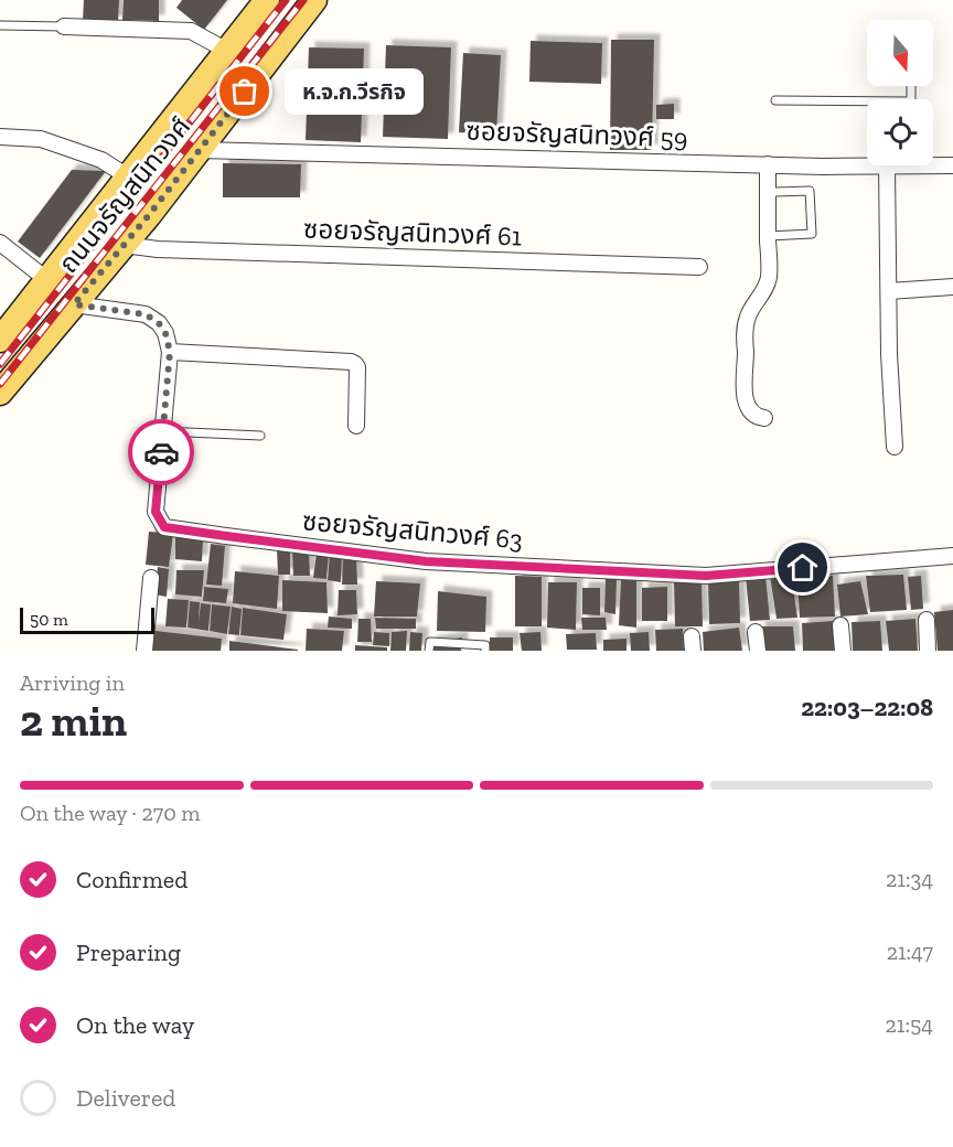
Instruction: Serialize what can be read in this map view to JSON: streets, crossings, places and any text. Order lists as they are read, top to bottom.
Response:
{
  "streets": {
    "main road": ["ถนนจรัญสนิทวงศ์"],
    "street": ["ซอยจรัญสนิทวงศ์ 59", "ซอยจรัญสนิทวงศ์ 61", "ซอยจรัญสนิทวงศ์ 63"]
  },
  "crossings": [
    ["ซอยจรัญสนิทวงศ์ 59", "ถนนจรัญสนิทวงศ์"],
    ["ถนนจรัญสนิทวงศ์", "ซอยจรัญสนิทวงศ์ 61"],
    ["ถนนจรัญสนิทวงศ์", "ซอยจรัญสนิทวงศ์ 63"]
  ],
  "places": ["ห.จ.ก.วีรกิจ"],
  "scale_bar": "50 m",
  "north": "bottom",
  "page": {
    "bubble": "ห.จ.ก.วีรกิจ",
    "scale": "50 m",
    "heading": ["2 min", "Arriving in", "22:03–22:08"],
    "bar": "On the way · 270 m",
    "list": [
      ["Confirmed", "21:34"],
      ["Preparing", "21:47"],
      ["On the way", "21:54"],
      "Delivered"
    ]
  }
}
